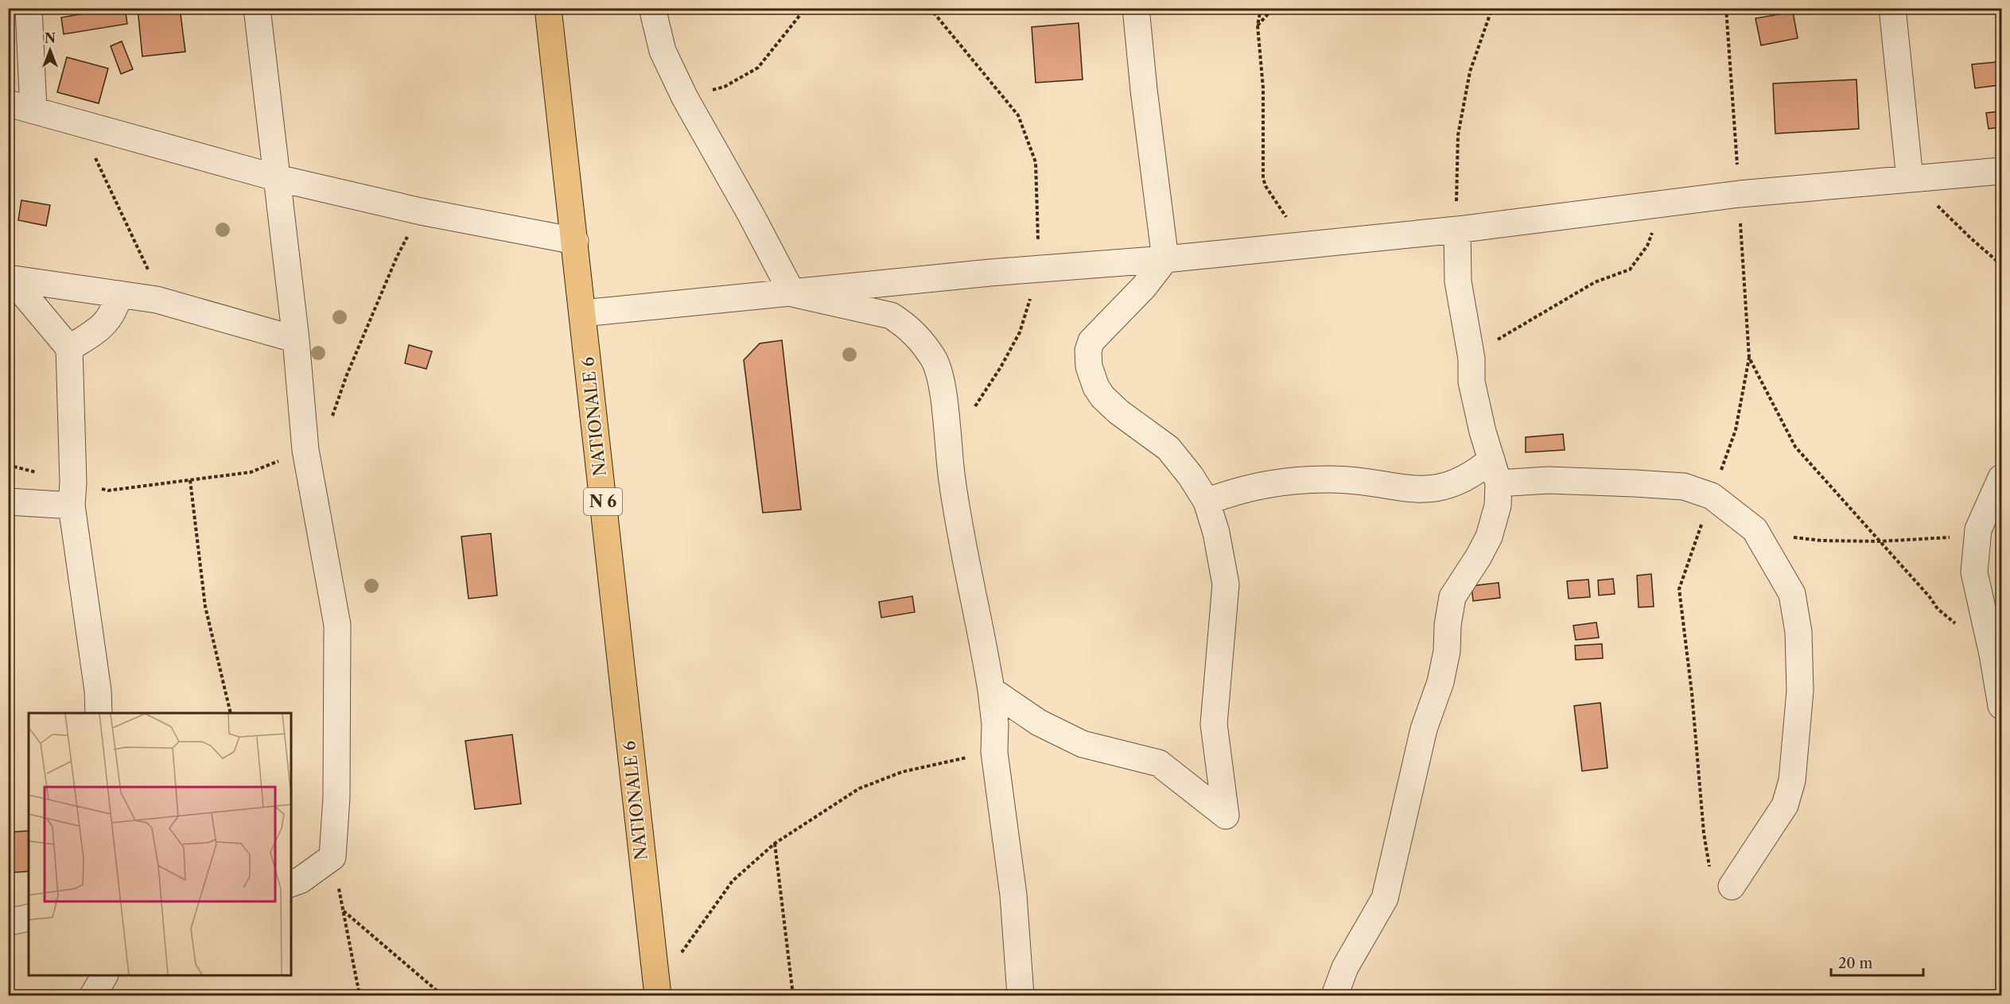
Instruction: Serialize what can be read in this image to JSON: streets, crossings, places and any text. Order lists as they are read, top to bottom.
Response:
{
  "streets": {
    "main road": ["NATIONALE 6", "N 6"]
  },
  "scale_bar": "20 m",
  "north": "top"
}
